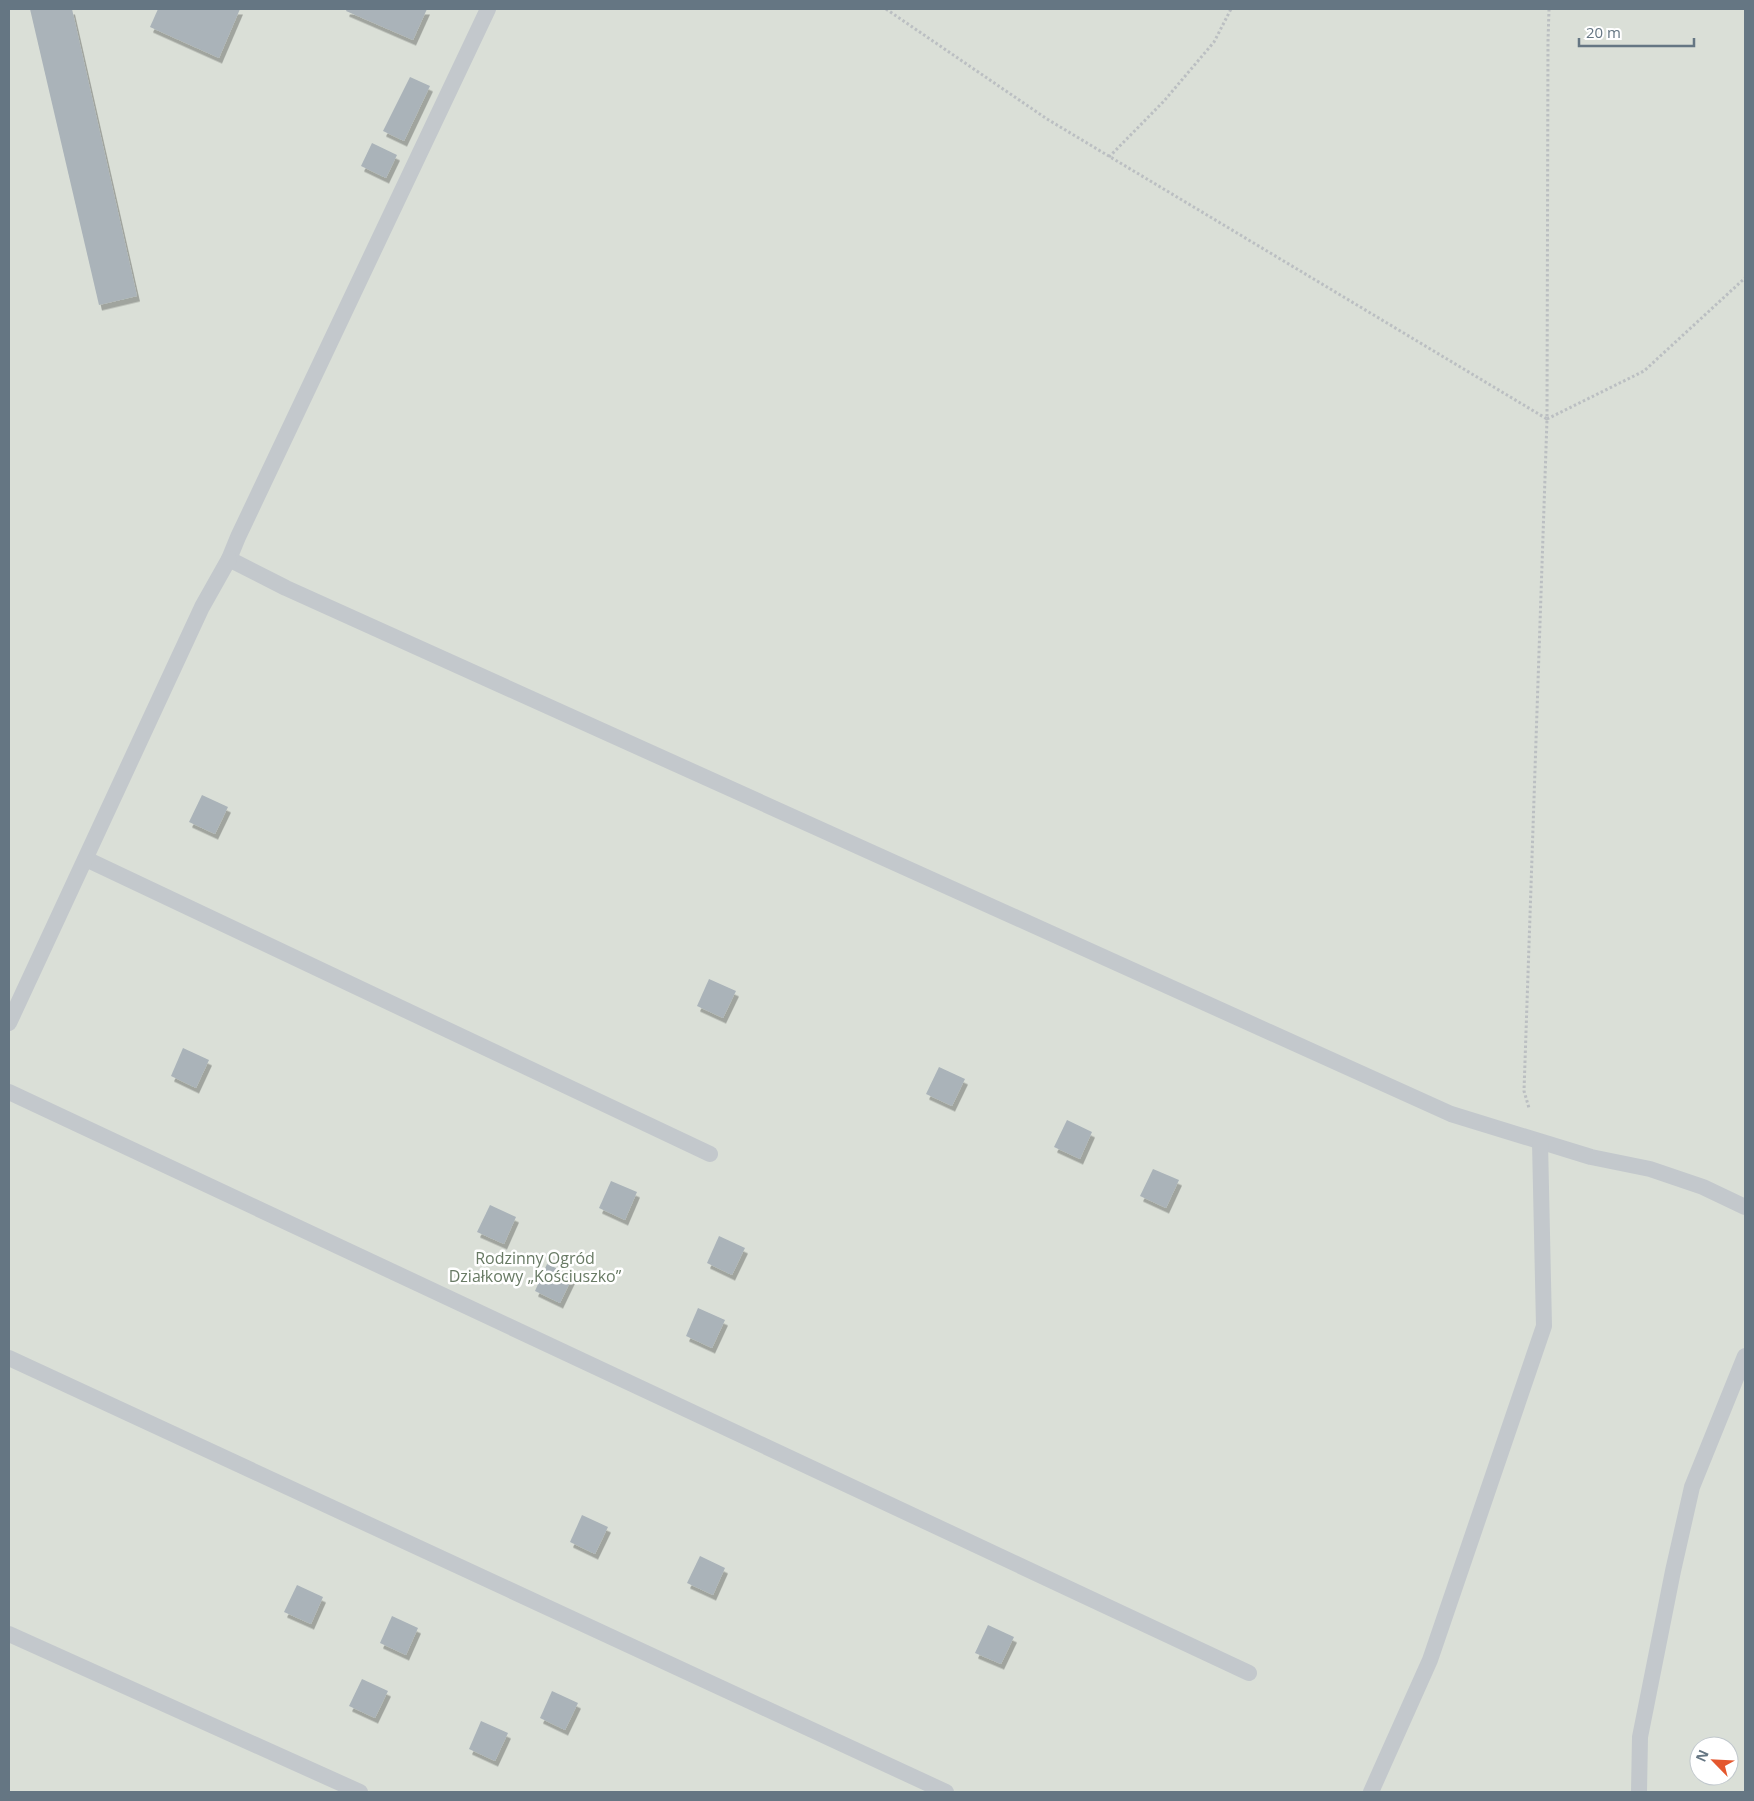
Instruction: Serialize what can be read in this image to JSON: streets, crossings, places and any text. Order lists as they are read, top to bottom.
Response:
{
  "parks": ["Rodzinny Ogród Działkowy „Kościuszko”"],
  "scale_bar": "20 m",
  "north": "top left"
}
